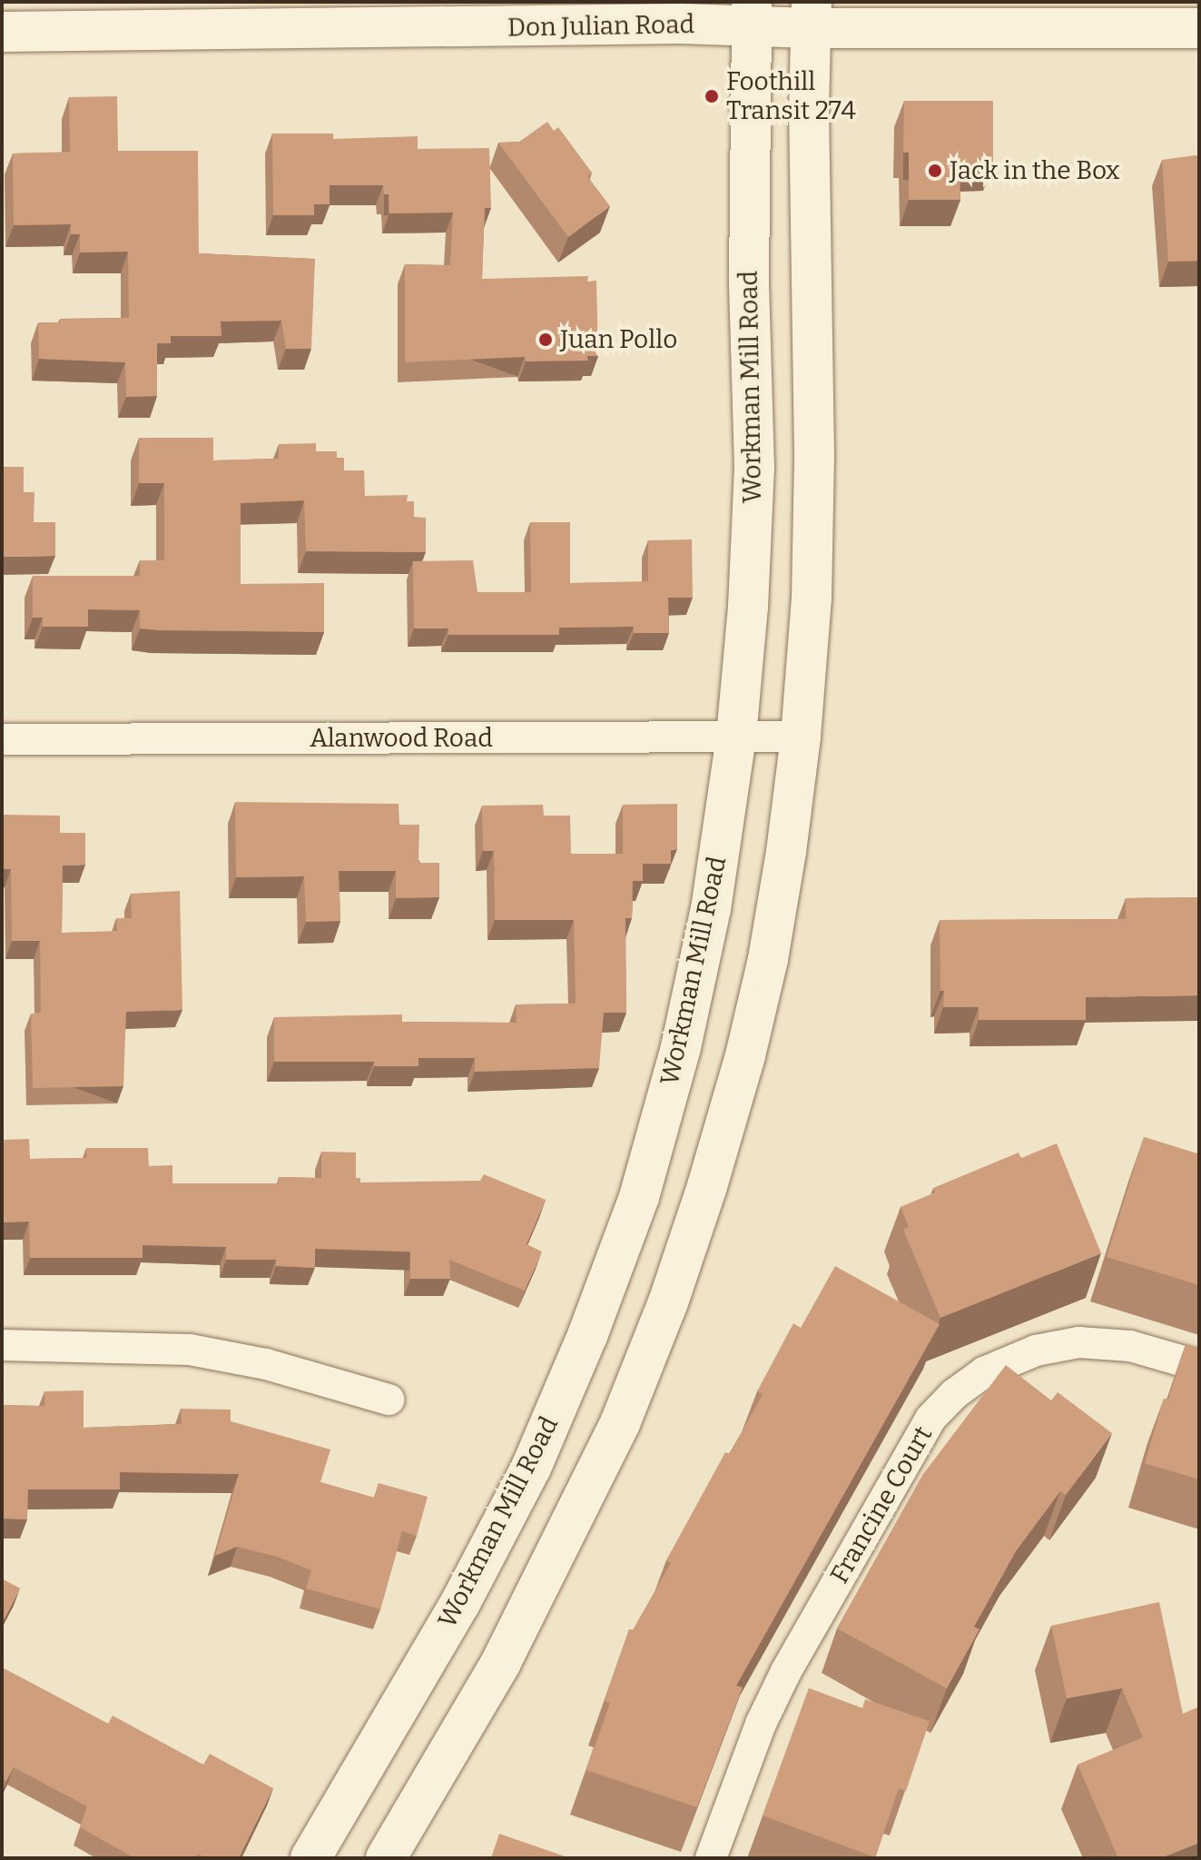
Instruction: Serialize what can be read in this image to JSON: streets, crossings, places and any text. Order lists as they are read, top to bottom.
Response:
{
  "streets": {
    "main road": ["Don Julian Road", "Workman Mill Road"],
    "street": ["Alanwood Road", "Francine Court"]
  },
  "crossings": [
    ["Don Julian Road", "Workman Mill Road"],
    ["Workman Mill Road", "Alanwood Road"]
  ],
  "places": ["Foothill Transit 274", "Jack in the Box", "Juan Pollo"]
}
